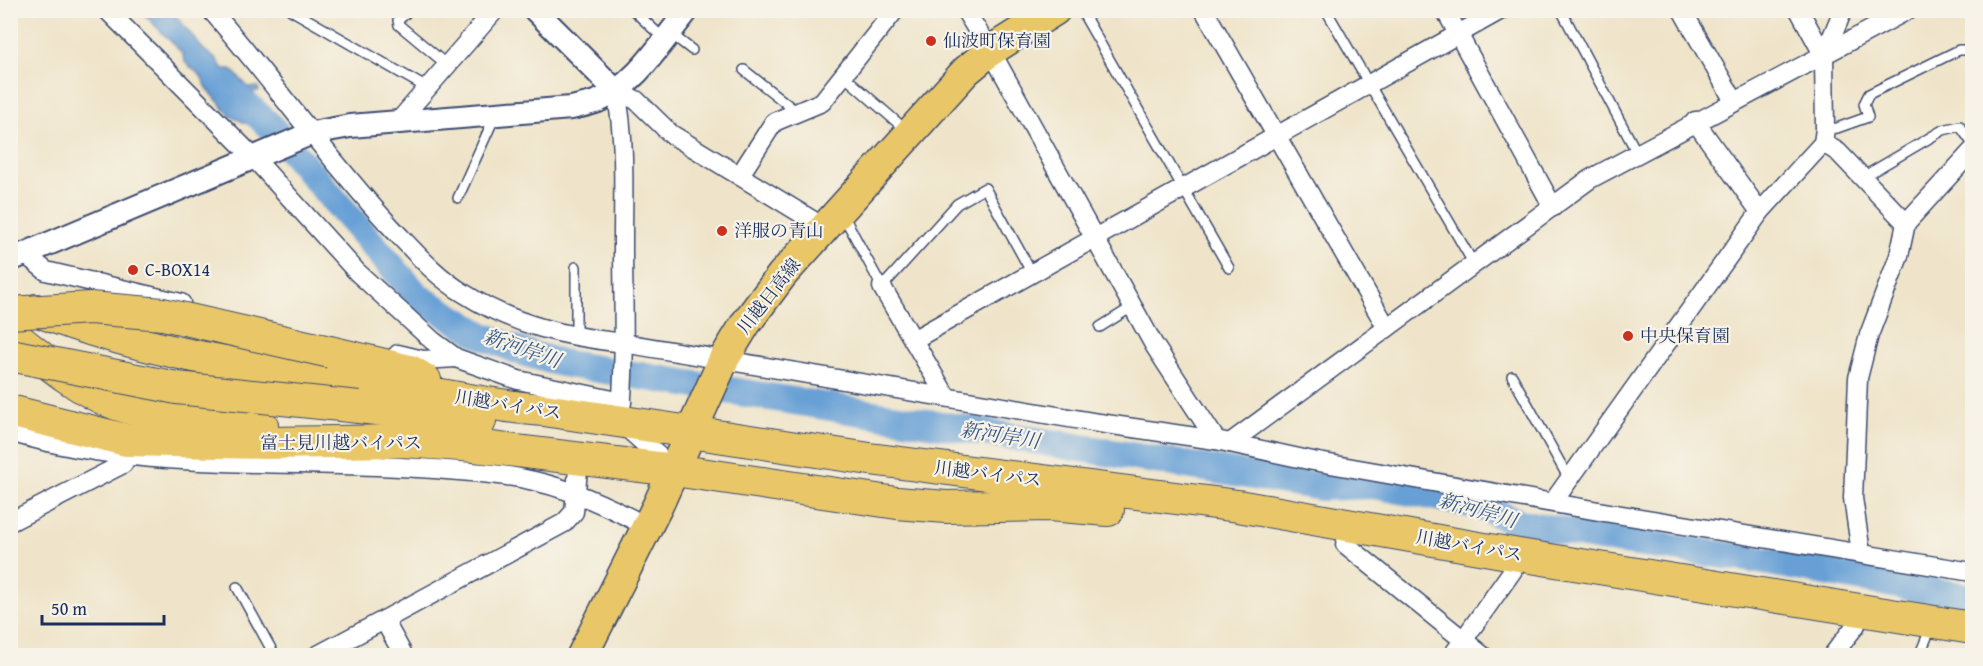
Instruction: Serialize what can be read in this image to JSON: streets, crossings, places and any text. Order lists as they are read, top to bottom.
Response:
{
  "streets": {
    "highway": ["川越バイパス", "富士見川越バイパス"],
    "main road": ["川越日高線"]
  },
  "crossings": [
    ["川越日高線", "川越バイパス"],
    ["川越日高線", "富士見川越バイパス"],
    ["川越バイパス", "富士見川越バイパス"]
  ],
  "water": ["新河岸川"],
  "places": [
    "仙波町保育園",
    "洋服の青山",
    "C-BOX14",
    "中央保育園"
  ],
  "scale_bar": "50 m"
}
